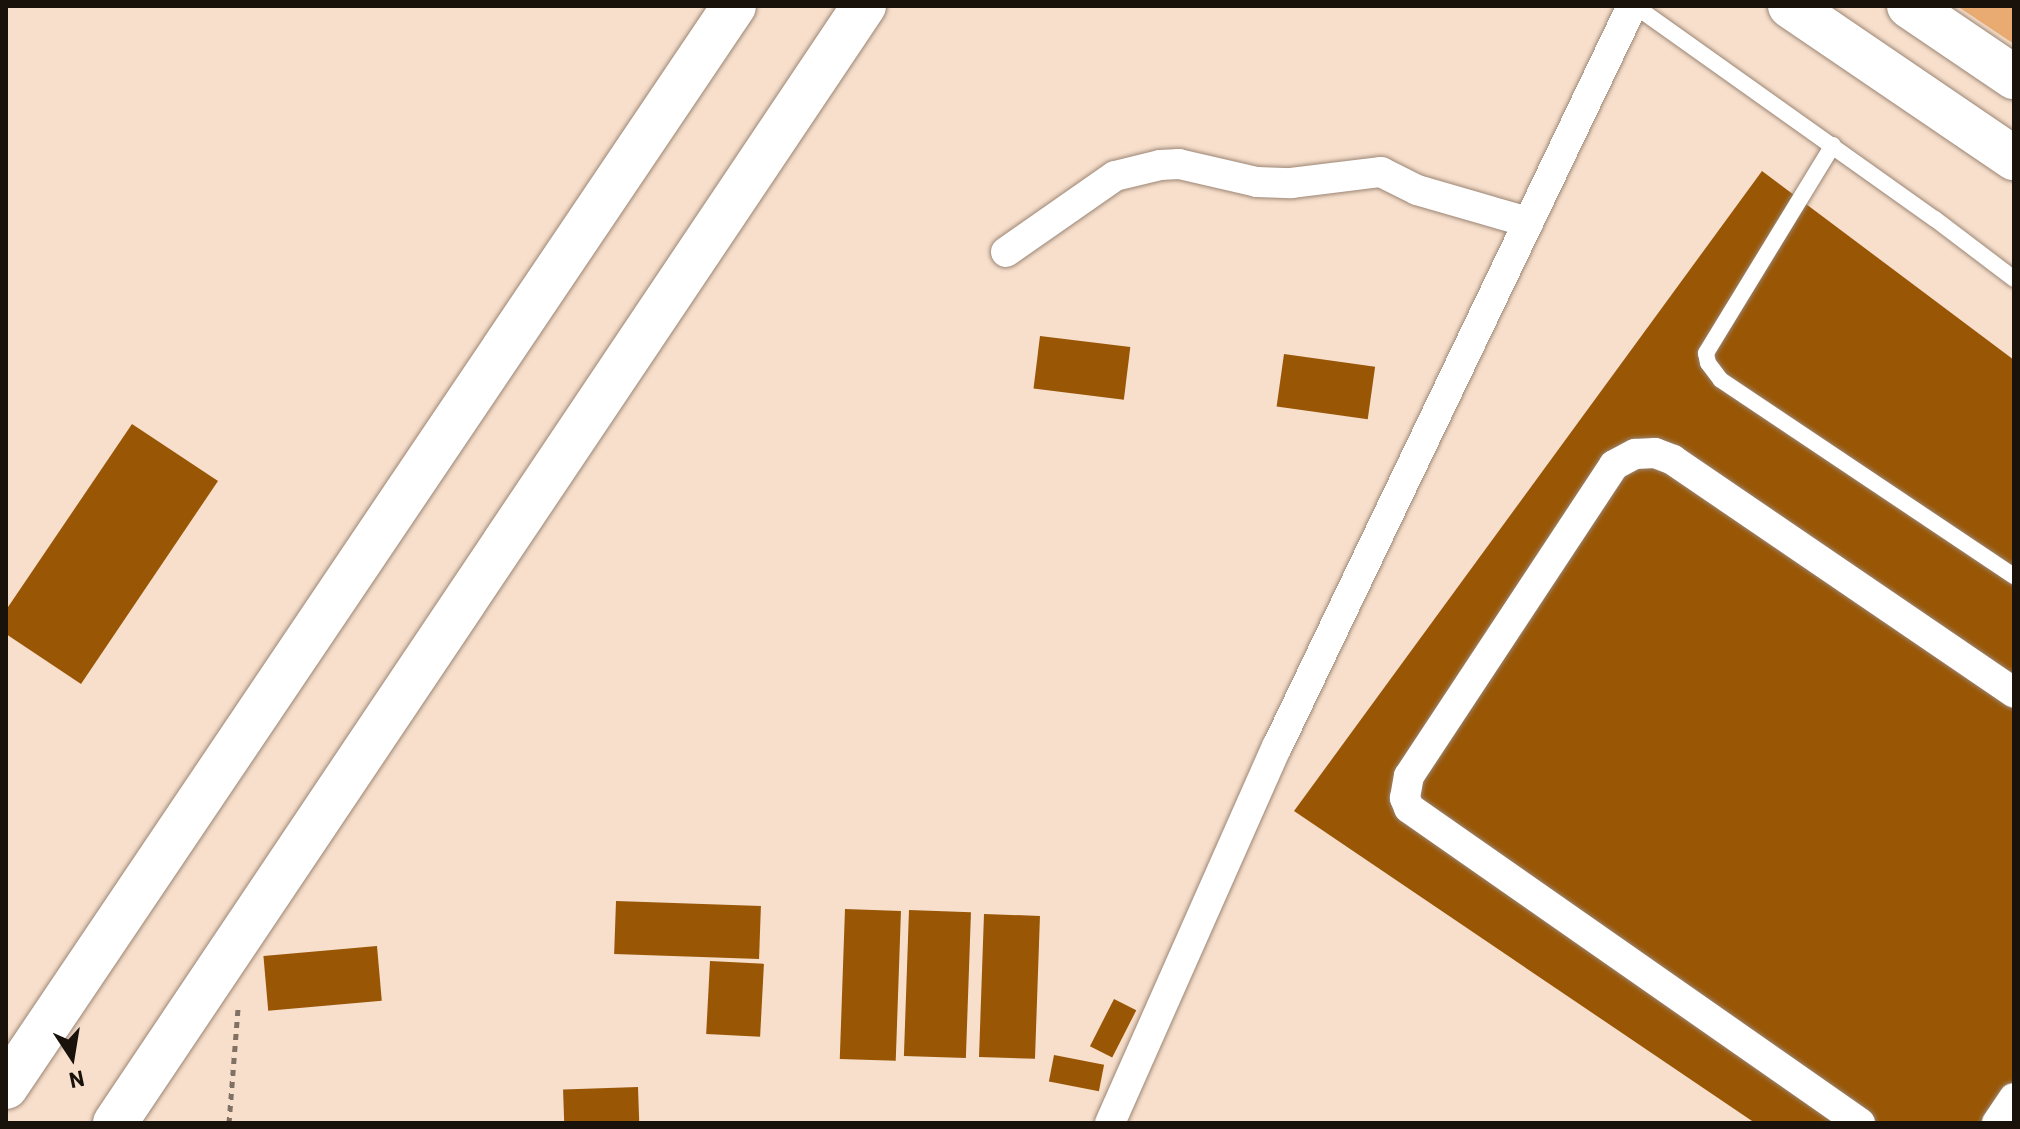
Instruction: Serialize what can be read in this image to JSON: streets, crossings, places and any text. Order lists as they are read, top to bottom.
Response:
{
  "north": "bottom"
}
